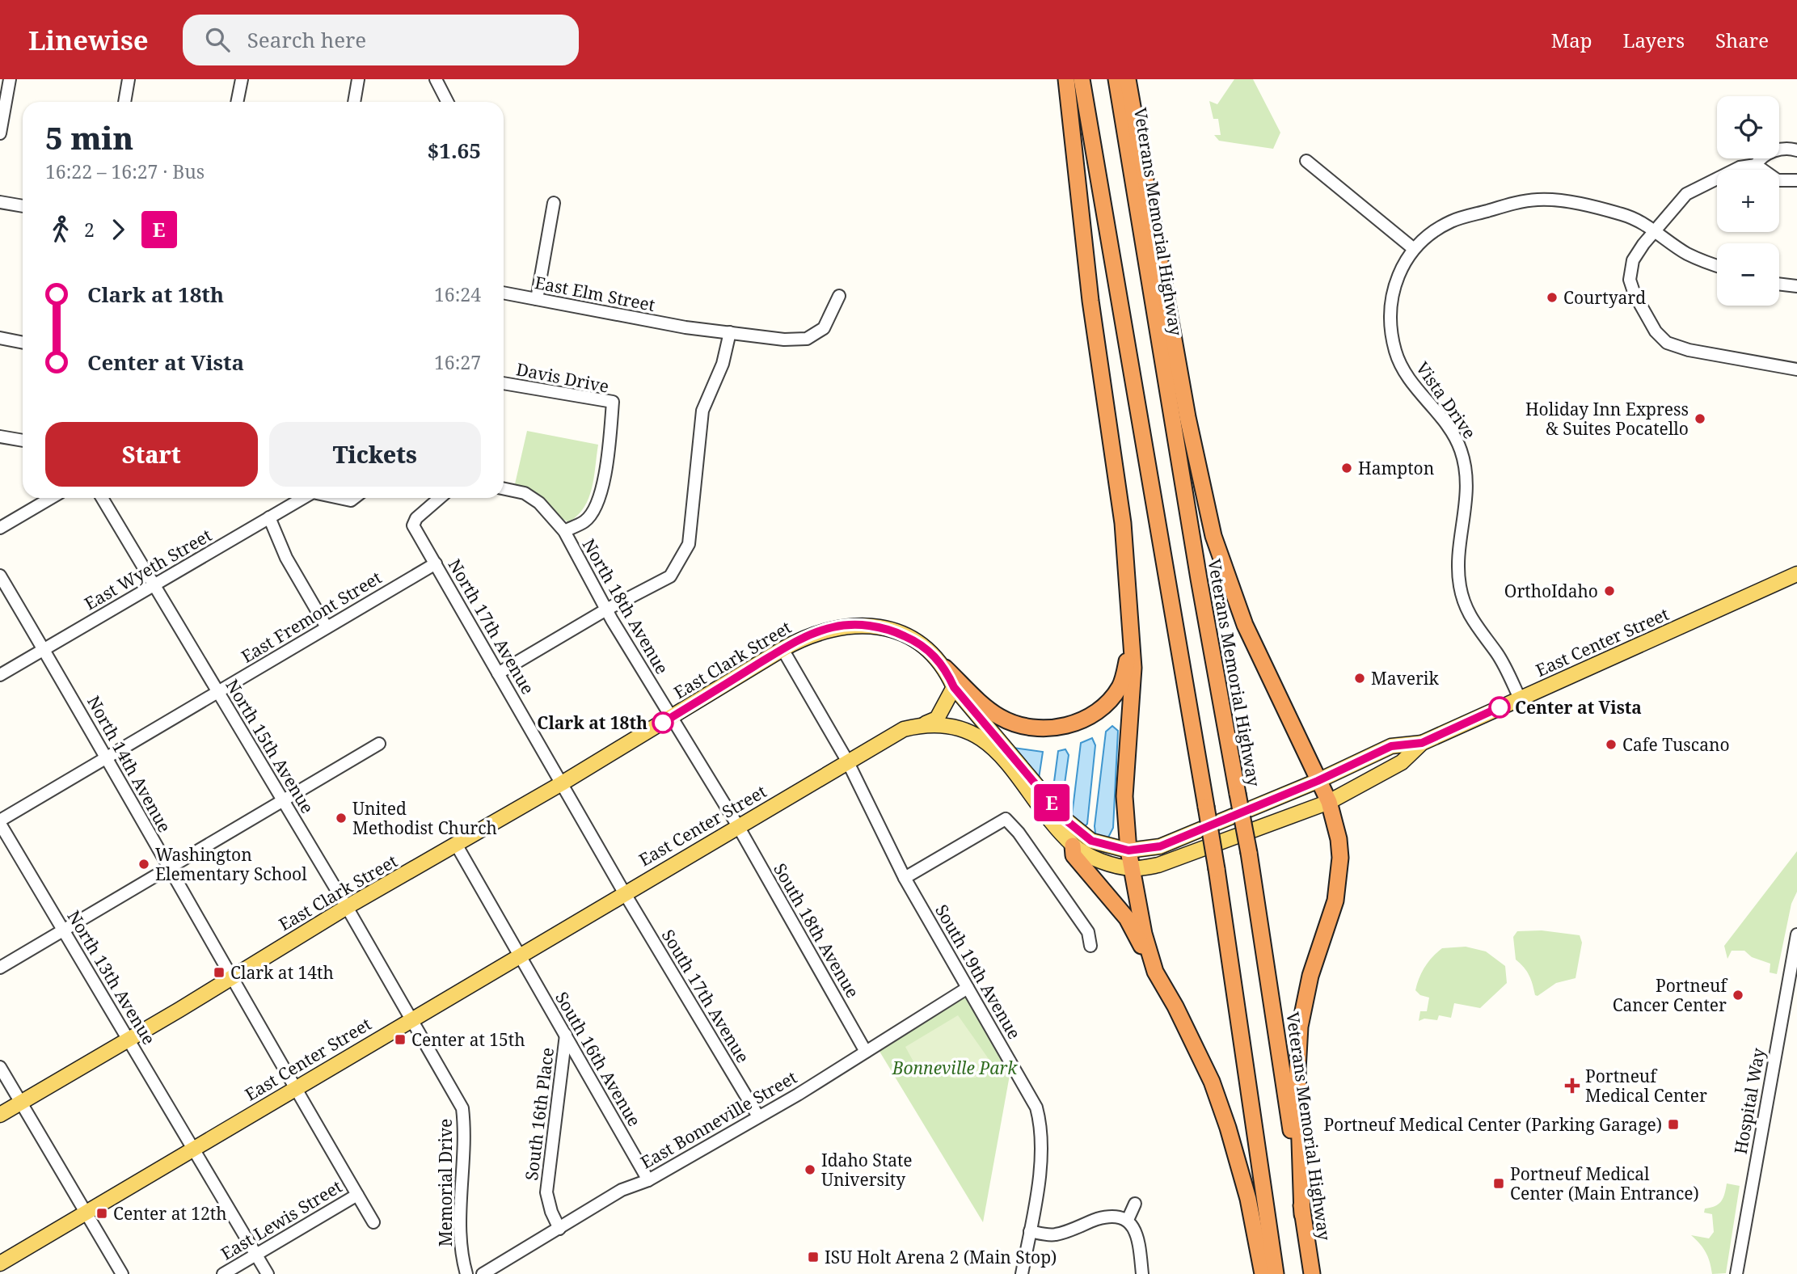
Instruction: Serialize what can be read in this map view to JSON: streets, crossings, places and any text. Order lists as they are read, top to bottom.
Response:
{
  "streets": {
    "highway": ["Veterans Memorial Highway"],
    "main road": ["East Center Street", "East Clark Street"],
    "street": [
      "East Elm Street",
      "Davis Drive",
      "Vista Drive",
      "East Wyeth Street",
      "North 18th Avenue",
      "East Fremont Street",
      "North 17th Avenue",
      "North 15th Avenue",
      "North 14th Avenue",
      "South 18th Avenue",
      "South 19th Avenue",
      "North 13th Avenue",
      "South 17th Avenue",
      "South 16th Avenue",
      "Hospital Way",
      "South 16th Place",
      "East Bonneville Street",
      "Memorial Drive",
      "East Lewis Street"
    ]
  },
  "crossings": [
    ["Davis Drive", "North 18th Avenue"],
    ["Vista Drive", "East Center Street"],
    ["East Wyeth Street", "North 15th Avenue"],
    ["East Wyeth Street", "North 14th Avenue"],
    ["North 18th Avenue", "East Center Street"],
    ["North 18th Avenue", "East Clark Street"],
    ["North 18th Avenue", "South 18th Avenue"],
    ["East Fremont Street", "North 17th Avenue"],
    ["East Fremont Street", "North 15th Avenue"],
    ["East Fremont Street", "North 14th Avenue"],
    ["East Fremont Street", "North 13th Avenue"],
    ["North 17th Avenue", "East Center Street"],
    ["North 17th Avenue", "East Clark Street"],
    ["North 17th Avenue", "South 17th Avenue"],
    ["East Center Street", "East Clark Street"],
    ["East Center Street", "North 15th Avenue"],
    ["East Center Street", "North 14th Avenue"],
    ["East Center Street", "South 18th Avenue"],
    ["East Center Street", "South 19th Avenue"],
    ["East Center Street", "North 13th Avenue"],
    ["East Center Street", "South 17th Avenue"],
    ["East Center Street", "South 16th Avenue"],
    ["East Center Street", "Memorial Drive"],
    ["East Clark Street", "North 15th Avenue"],
    ["East Clark Street", "North 14th Avenue"],
    ["East Clark Street", "South 19th Avenue"],
    ["East Clark Street", "North 13th Avenue"],
    ["East Clark Street", "South 16th Avenue"],
    ["North 15th Avenue", "Memorial Drive"],
    ["North 14th Avenue", "East Lewis Street"],
    ["South 18th Avenue", "East Bonneville Street"],
    ["South 19th Avenue", "East Bonneville Street"],
    ["North 13th Avenue", "East Lewis Street"],
    ["South 17th Avenue", "East Bonneville Street"],
    ["South 16th Avenue", "South 16th Place"],
    ["South 16th Avenue", "East Bonneville Street"],
    ["South 16th Place", "East Bonneville Street"]
  ],
  "parks": ["Bonneville Park"],
  "places": {
    "other": [
      "Courtyard",
      "Holiday Inn Express & Suites Pocatello",
      "Hampton",
      "OrthoIdaho",
      "Maverik",
      "Center at Vista",
      "Clark at 18th",
      "Cafe Tuscano",
      "United Methodist Church",
      "Washington Elementary School",
      "Portneuf Cancer Center",
      "Idaho State University"
    ],
    "transit": [
      "Clark at 14th",
      "Center at 15th",
      "Portneuf Medical Center (Parking Garage)",
      "Portneuf Medical Center (Main Entrance)",
      "Center at 12th",
      "ISU Holt Arena 2 (Main Stop)"
    ],
    "health": ["Portneuf Medical Center"]
  },
  "lines": ["bus line E"],
  "page": {
    "header": "Linewise",
    "search": "Search here",
    "nav": ["Map", "Layers", "Share"],
    "on_map": "E",
    "map_buttons": ["+", "−"],
    "heading": ["5 min", "16:22 – 16:27 · Bus", "$1.65"],
    "legs": ["2", "E"],
    "list": [
      {
        "name": "Clark at 18th",
        "value": "16:24"
      },
      {
        "name": "Center at Vista",
        "value": "16:27"
      }
    ],
    "buttons": ["Start", "Tickets"]
  }
}
